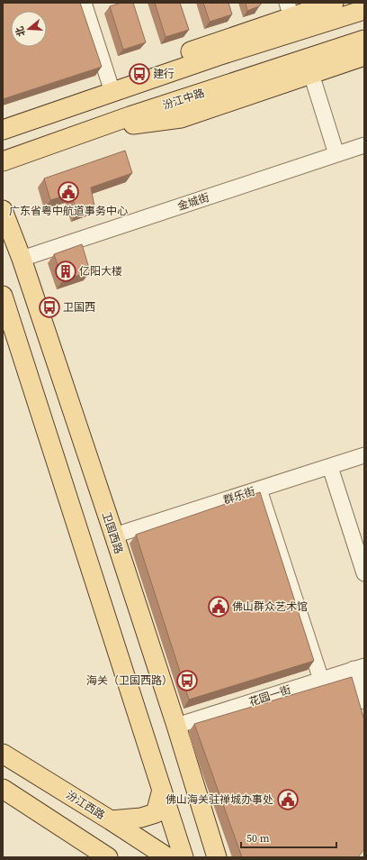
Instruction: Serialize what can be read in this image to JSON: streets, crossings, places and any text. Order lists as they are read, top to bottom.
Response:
{
  "streets": {
    "main road": ["汾江中路", "卫国西路", "汾江西路"],
    "street": ["金城街", "群乐街", "花园一街"]
  },
  "crossings": [
    ["金城街", "卫国西路"],
    ["群乐街", "卫国西路"],
    ["卫国西路", "花园一街"]
  ],
  "places": {
    "bus stop": ["建行", "卫国西", "海关（卫国西路）"],
    "public building": ["广东省粤中航道事务中心", "佛山群众艺术馆", "佛山海关驻禅城办事处"],
    "building": ["亿阳大楼"]
  },
  "scale_bar": "50 m",
  "north": "left"
}
